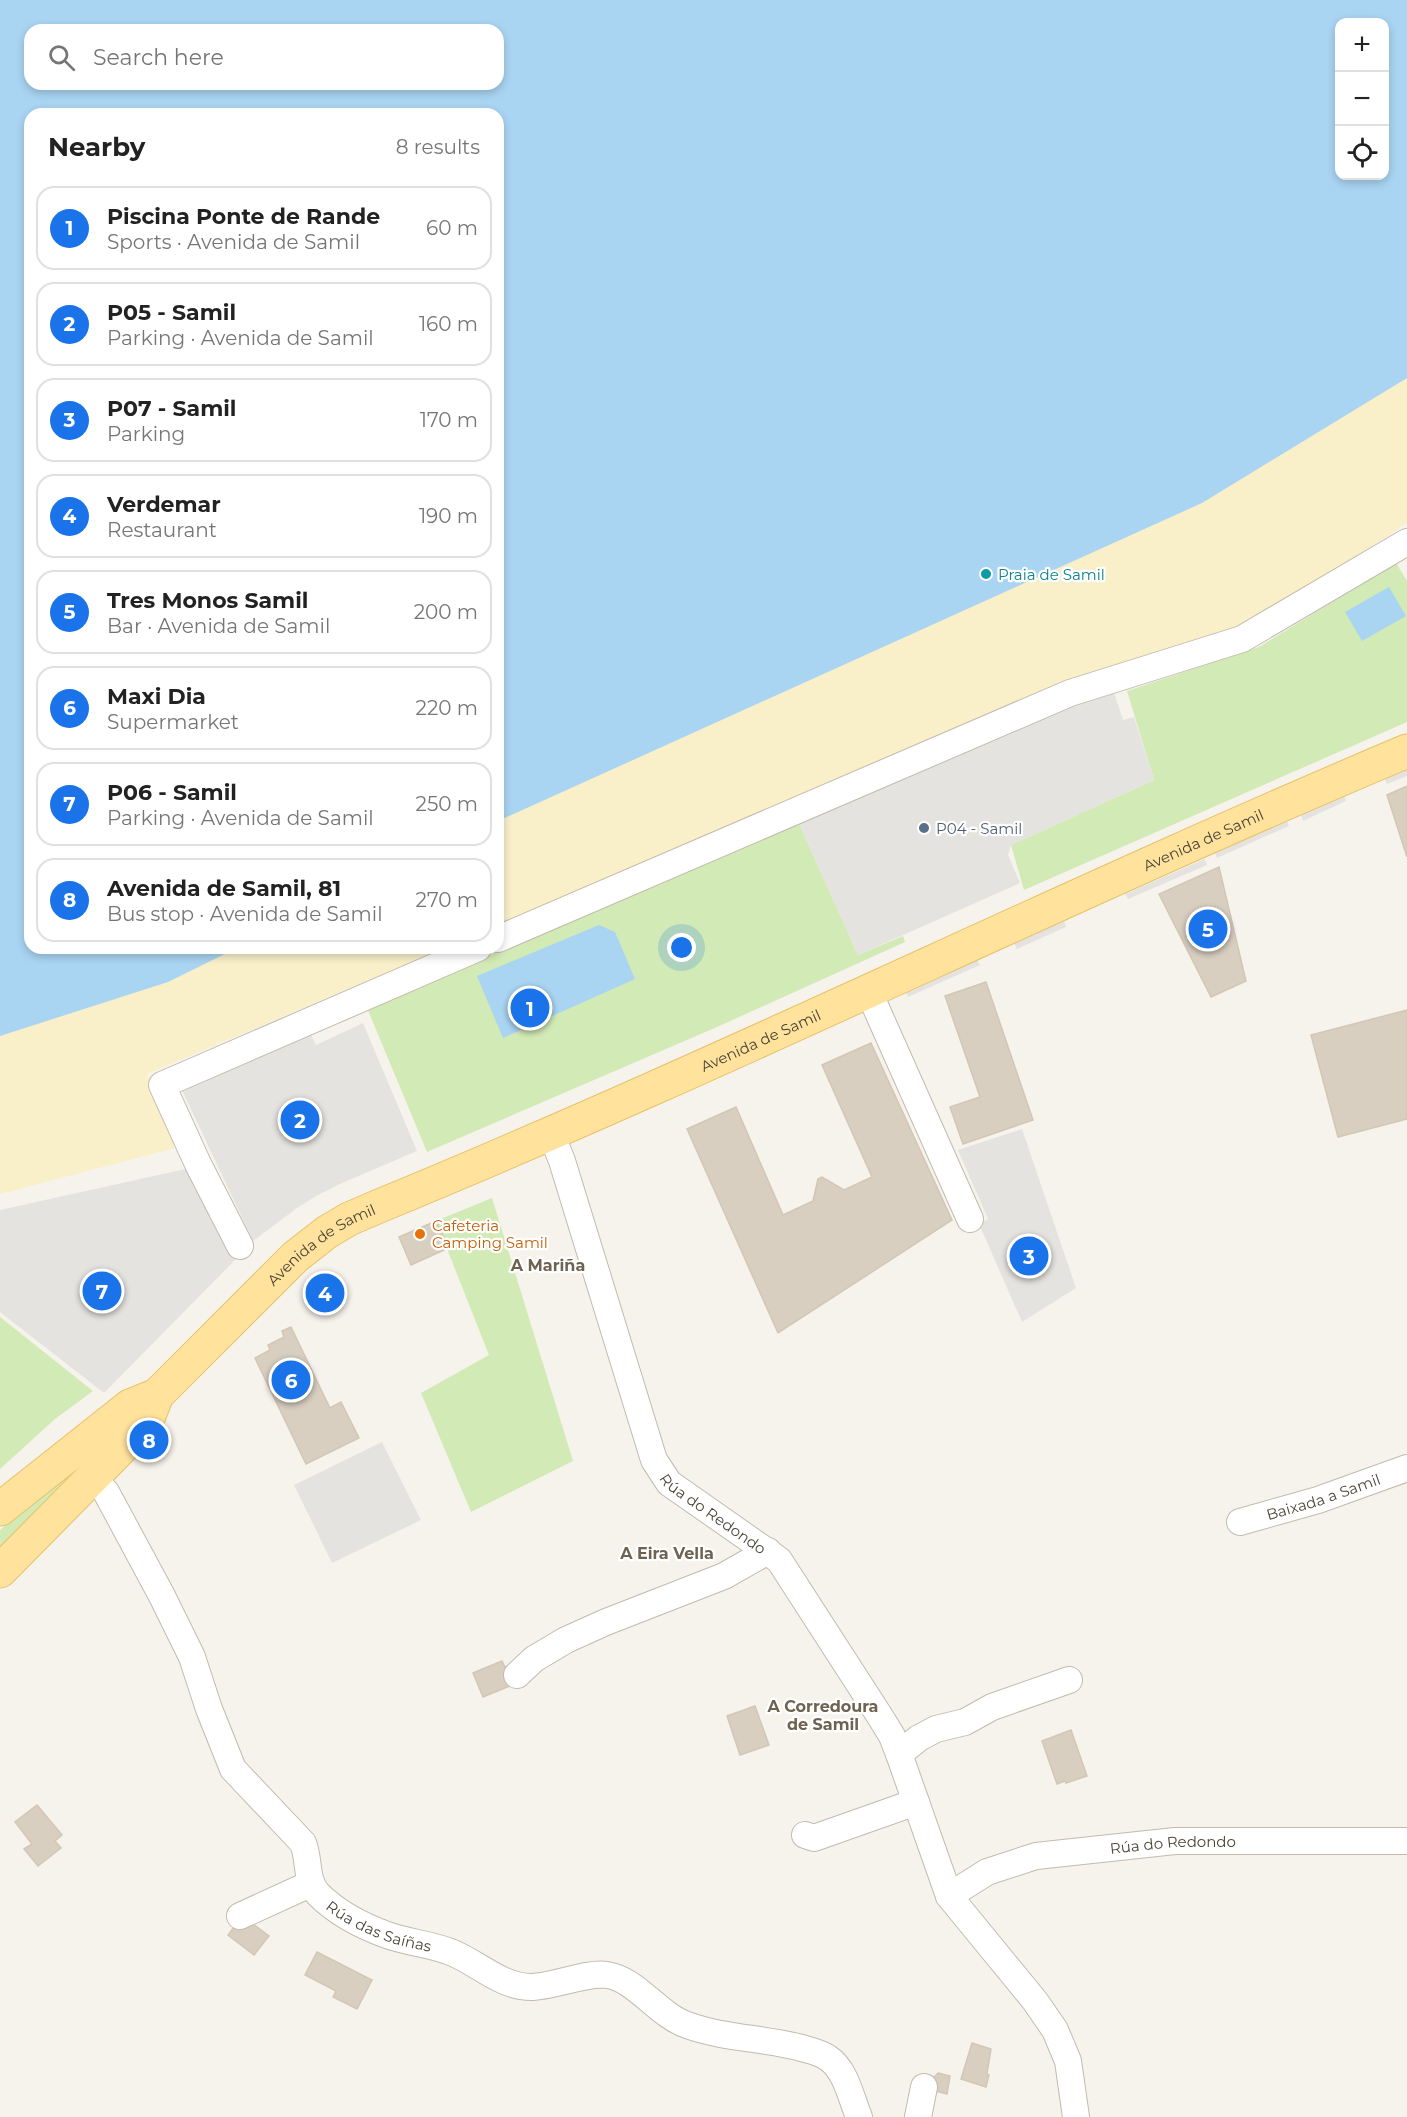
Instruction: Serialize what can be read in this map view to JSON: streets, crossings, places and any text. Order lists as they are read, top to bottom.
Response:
{
  "streets": {
    "main road": ["Avenida de Samil"],
    "street": ["Baixada a Samil", "Rúa do Redondo", "Rúa das Saíñas"]
  },
  "crossings": [
    ["Avenida de Samil", "Rúa do Redondo"]
  ],
  "districts": ["A Mariña", "A Eira Vella", "A Corredoura de Samil"],
  "places": ["Praia de Samil", "P04 - Samil", "Cafeteria Camping Samil"],
  "page": {
    "map_buttons": ["+", "−"],
    "search": "Search here",
    "heading": ["Nearby", "8 results"],
    "list": [
      {
        "mark": "1",
        "name": "Piscina Ponte de Rande",
        "note": "Sports · Avenida de Samil",
        "value": "60 m"
      },
      {
        "mark": "2",
        "name": "P05 - Samil",
        "note": "Parking · Avenida de Samil",
        "value": "160 m"
      },
      {
        "mark": "3",
        "name": "P07 - Samil",
        "note": "Parking",
        "value": "170 m"
      },
      {
        "mark": "4",
        "name": "Verdemar",
        "note": "Restaurant",
        "value": "190 m"
      },
      {
        "mark": "5",
        "name": "Tres Monos Samil",
        "note": "Bar · Avenida de Samil",
        "value": "200 m"
      },
      {
        "mark": "6",
        "name": "Maxi Dia",
        "note": "Supermarket",
        "value": "220 m"
      },
      {
        "mark": "7",
        "name": "P06 - Samil",
        "note": "Parking · Avenida de Samil",
        "value": "250 m"
      },
      {
        "mark": "8",
        "name": "Avenida de Samil, 81",
        "note": "Bus stop · Avenida de Samil",
        "value": "270 m"
      }
    ],
    "pins": [
      "5",
      "1",
      "2",
      "3",
      "7",
      "4",
      "6",
      "8"
    ]
  }
}
